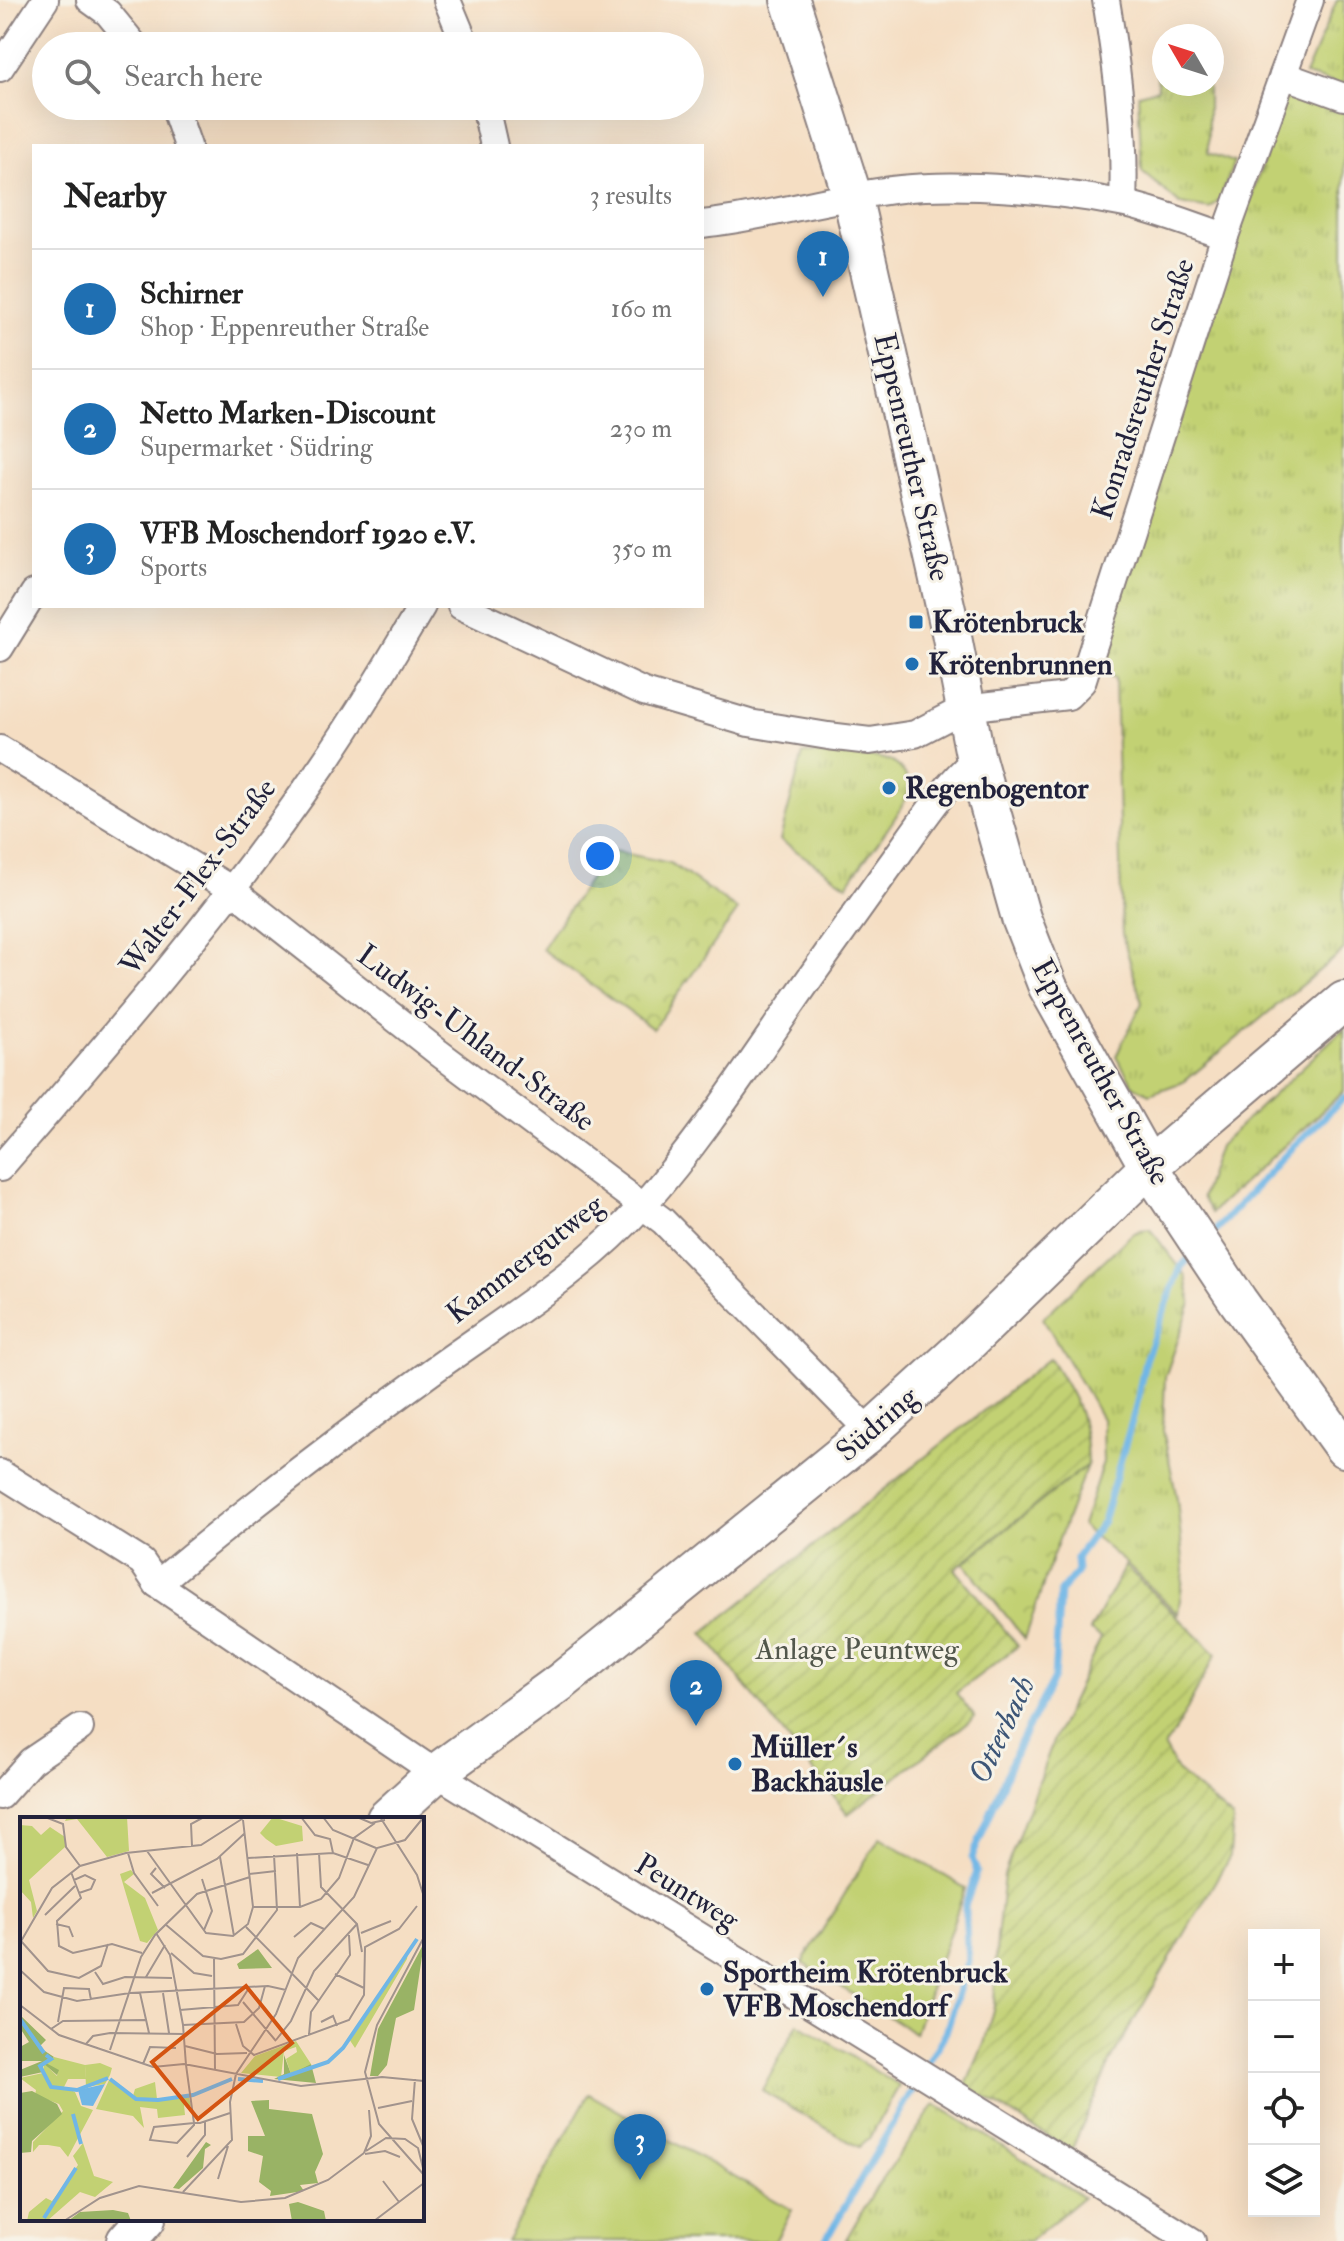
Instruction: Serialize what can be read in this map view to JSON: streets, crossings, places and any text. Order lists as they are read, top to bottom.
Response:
{
  "streets": {
    "main road": ["Eppenreuther Straße", "Südring"],
    "street": [
      "Konradsreuther Straße",
      "Walter-Flex-Straße",
      "Ludwig-Uhland-Straße",
      "Kammergutweg",
      "Peuntweg"
    ]
  },
  "crossings": [
    ["Konradsreuther Straße", "Eppenreuther Straße"],
    ["Eppenreuther Straße", "Kammergutweg"],
    ["Eppenreuther Straße", "Südring"],
    ["Walter-Flex-Straße", "Ludwig-Uhland-Straße"],
    ["Ludwig-Uhland-Straße", "Kammergutweg"],
    ["Ludwig-Uhland-Straße", "Südring"],
    ["Kammergutweg", "Peuntweg"],
    ["Südring", "Peuntweg"]
  ],
  "water": ["Otterbach"],
  "parks": ["Anlage Peuntweg"],
  "places": {
    "transit": ["Krötenbruck"],
    "other": [
      "Krötenbrunnen",
      "Regenbogentor",
      "Müller´s Backhäusle",
      "Sportheim Krötenbruck VFB Moschendorf"
    ]
  },
  "north": "top left",
  "page": {
    "search": "Search here",
    "heading": ["Nearby", "3 results"],
    "pins": ["1", "2", "3"],
    "list": [
      {
        "mark": "1",
        "name": "Schirner",
        "note": "Shop · Eppenreuther Straße",
        "value": "160 m"
      },
      {
        "mark": "2",
        "name": "Netto Marken-Discount",
        "note": "Supermarket · Südring",
        "value": "230 m"
      },
      {
        "mark": "3",
        "name": "VFB Moschendorf 1920 e.V.",
        "note": "Sports",
        "value": "350 m"
      }
    ],
    "map_buttons": ["+", "−"]
  }
}
